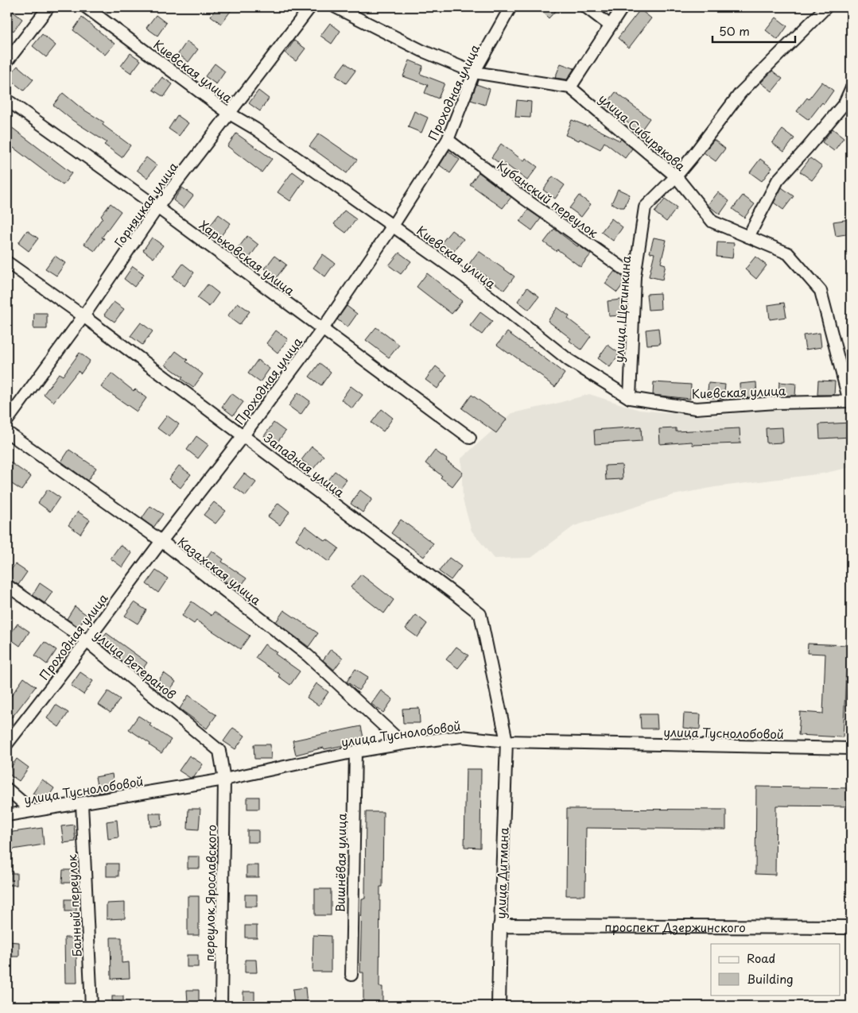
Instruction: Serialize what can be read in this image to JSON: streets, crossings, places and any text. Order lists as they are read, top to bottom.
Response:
{
  "streets": {
    "street": [
      "Киевская улица",
      "Проходная улица",
      "улица Сибирякова",
      "Кубанский переулок",
      "Горняцкая улица",
      "Харьковская улица",
      "улица Щетинкина",
      "Западная улица",
      "Казахская улица",
      "улица Ветеранов",
      "улица Туснолобовой",
      "Вишнёвая улица",
      "улица Дитмана",
      "переулок Ярославского",
      "Банный переулок",
      "проспект Дзержинского"
    ]
  },
  "crossings": [
    ["Киевская улица", "Проходная улица"],
    ["Киевская улица", "улица Сибирякова"],
    ["Киевская улица", "Горняцкая улица"],
    ["Киевская улица", "улица Щетинкина"],
    ["Проходная улица", "Кубанский переулок"],
    ["Проходная улица", "Харьковская улица"],
    ["Проходная улица", "Западная улица"],
    ["Проходная улица", "Казахская улица"],
    ["Проходная улица", "улица Ветеранов"],
    ["улица Сибирякова", "улица Щетинкина"],
    ["Кубанский переулок", "улица Щетинкина"],
    ["Горняцкая улица", "Харьковская улица"],
    ["Горняцкая улица", "Западная улица"],
    ["Западная улица", "улица Туснолобовой"],
    ["Западная улица", "улица Дитмана"],
    ["Казахская улица", "улица Туснолобовой"],
    ["улица Ветеранов", "улица Туснолобовой"],
    ["улица Ветеранов", "переулок Ярославского"],
    ["улица Туснолобовой", "Вишнёвая улица"],
    ["улица Туснолобовой", "улица Дитмана"],
    ["улица Туснолобовой", "переулок Ярославского"],
    ["улица Туснолобовой", "Банный переулок"],
    ["улица Дитмана", "проспект Дзержинского"]
  ],
  "legend": ["Road", "Building"],
  "scale_bar": "50 m"
}
